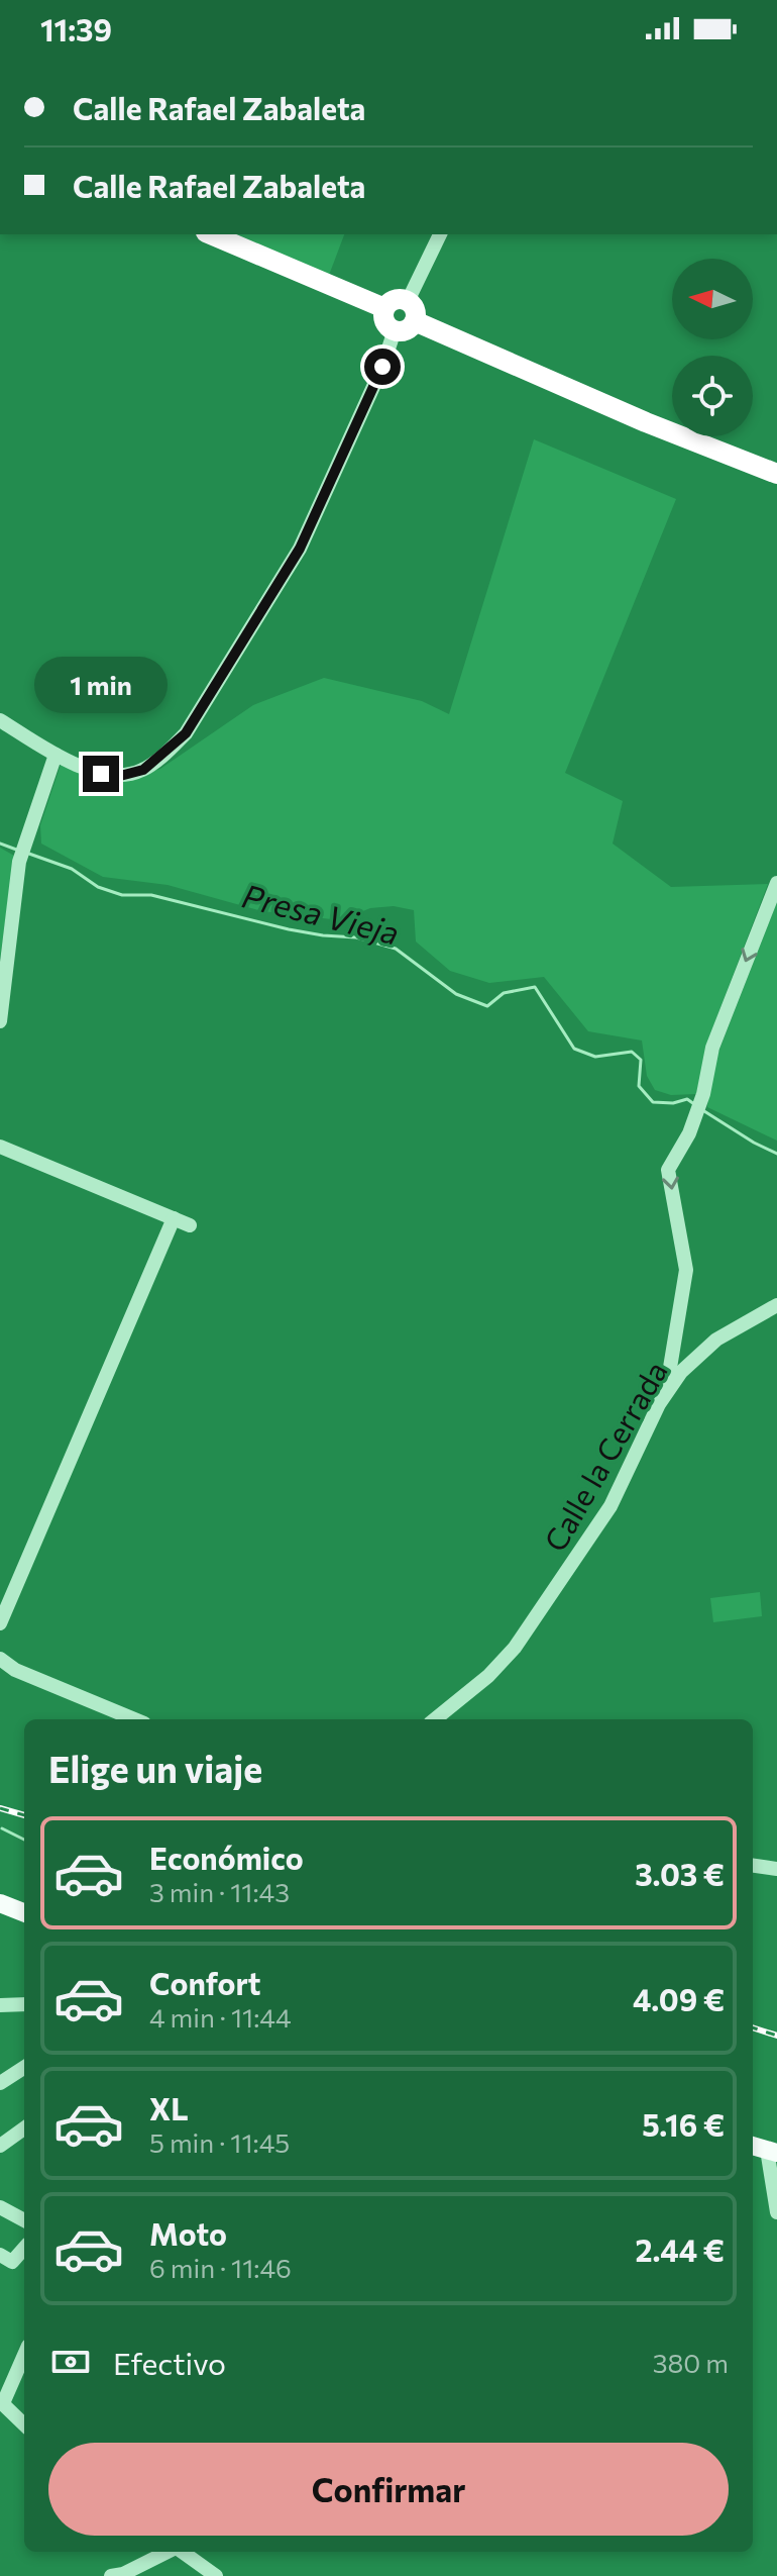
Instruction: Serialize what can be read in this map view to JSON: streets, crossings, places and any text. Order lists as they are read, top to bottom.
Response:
{
  "streets": {
    "street": ["Calle la Cerrada"]
  },
  "water": ["Presa Vieja"],
  "north": "left",
  "page": {
    "status": "11:39",
    "banner": ["Calle Rafael Zabaleta", "Calle Rafael Zabaleta"],
    "bubble": "1 min",
    "heading": "Elige un viaje",
    "list": [
      {
        "name": "Económico",
        "note": "3 min · 11:43",
        "value": "3.03 €"
      },
      {
        "name": "Confort",
        "note": "4 min · 11:44",
        "value": "4.09 €"
      },
      {
        "name": "XL",
        "note": "5 min · 11:45",
        "value": "5.16 €"
      },
      {
        "name": "Moto",
        "note": "6 min · 11:46",
        "value": "2.44 €"
      }
    ],
    "pay": ["Efectivo", "380 m"],
    "buttons": "Confirmar"
  }
}
